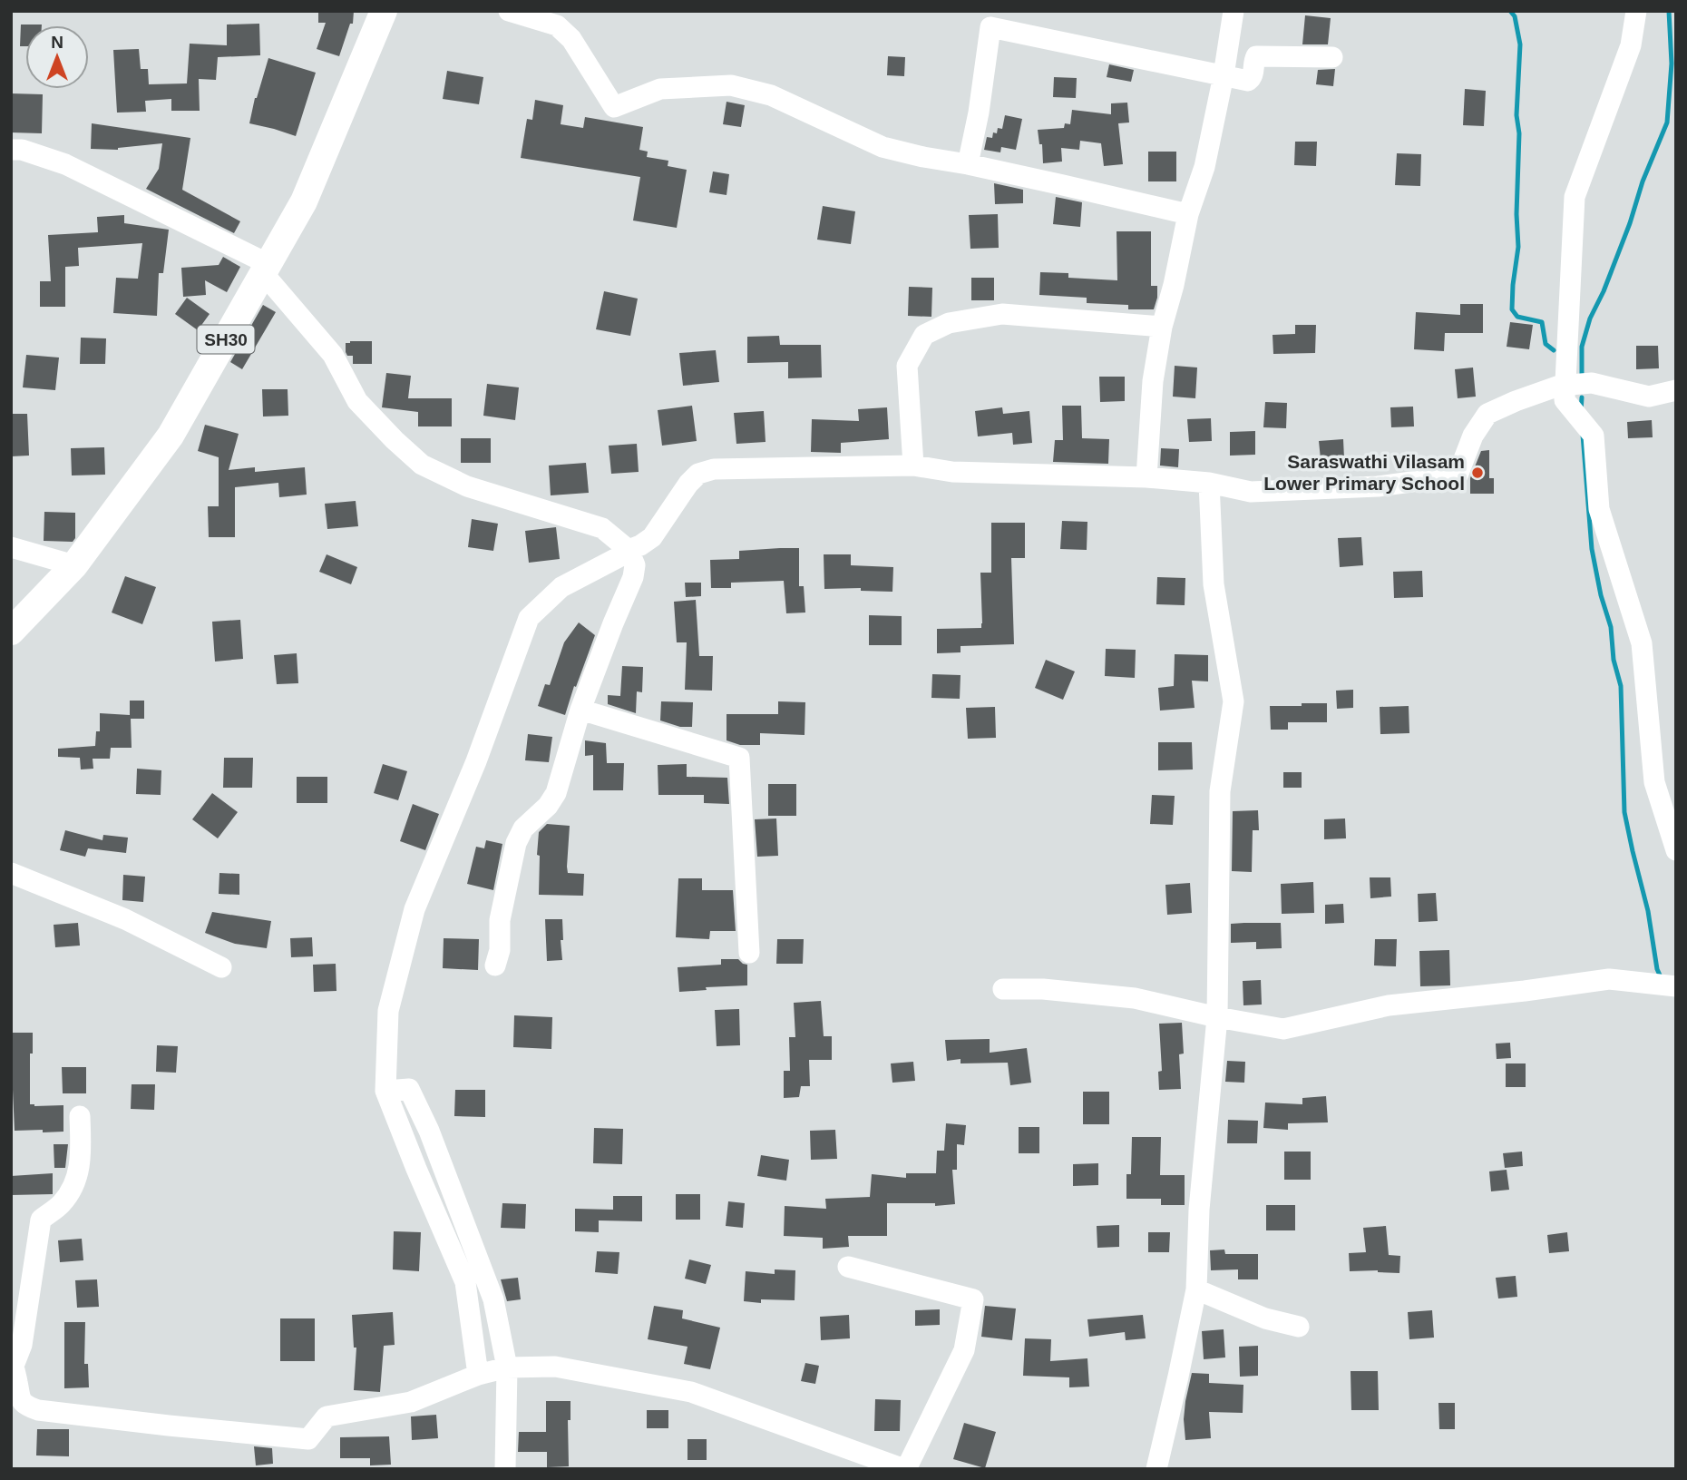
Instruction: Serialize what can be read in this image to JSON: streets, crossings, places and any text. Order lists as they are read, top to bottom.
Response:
{
  "streets": {
    "main road": ["SH30"]
  },
  "places": ["Saraswathi Vilasam Lower Primary School"],
  "north": "top"
}
